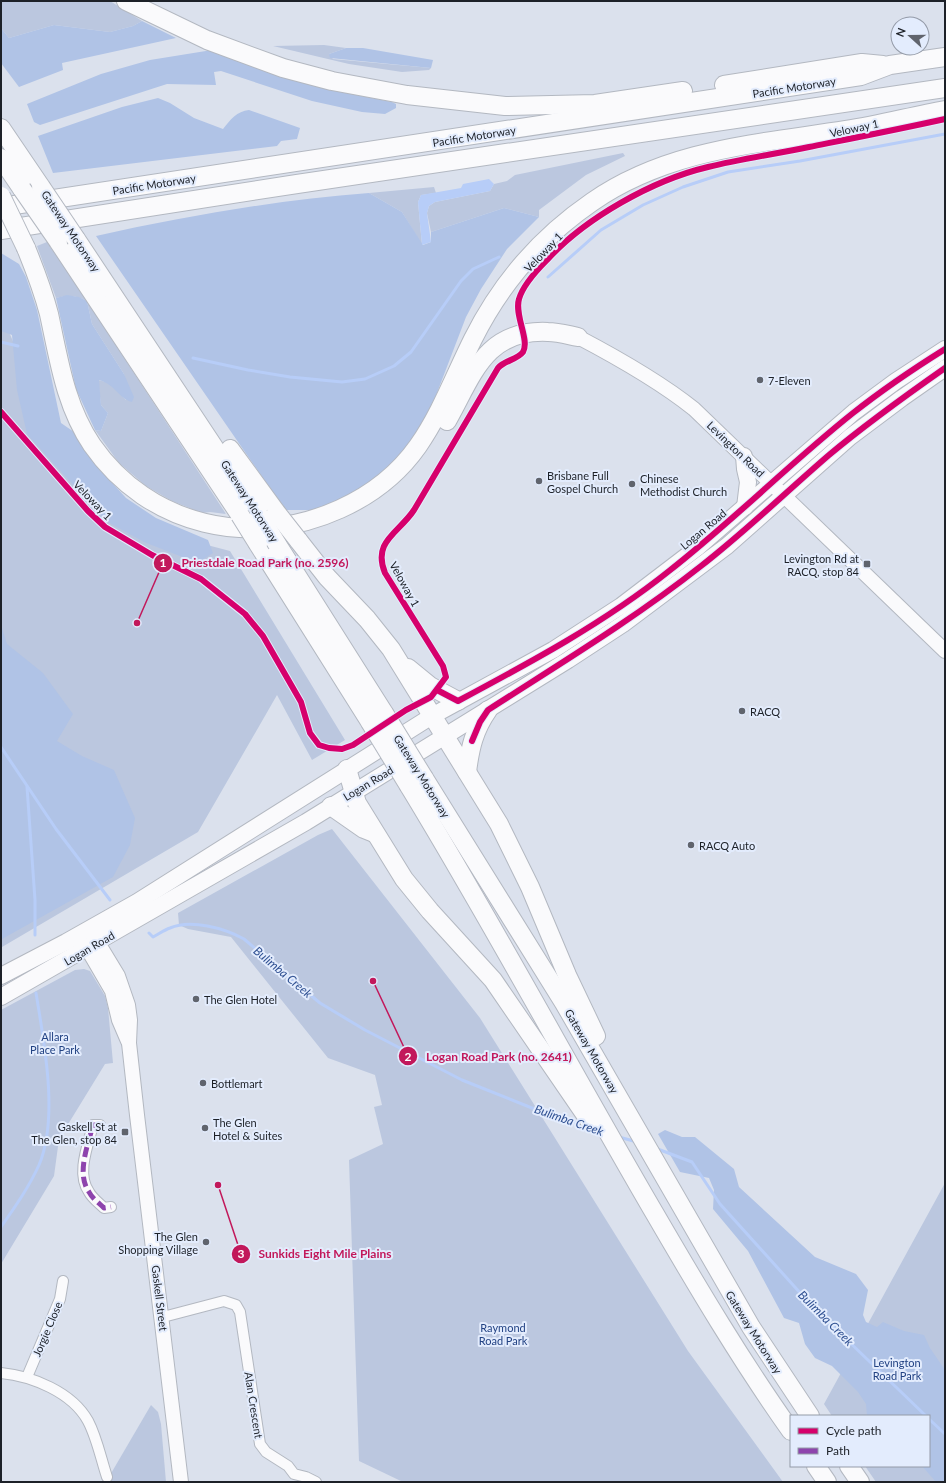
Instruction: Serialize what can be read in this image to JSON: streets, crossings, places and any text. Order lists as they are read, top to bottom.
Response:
{
  "streets": {
    "highway": ["Pacific Motorway", "Gateway Motorway"],
    "main road": ["Logan Road"],
    "street": [
      "Levington Road",
      "Gaskell Street",
      "Jorgie Close",
      "Alan Crescent"
    ],
    "cycle path": ["Veloway 1"]
  },
  "crossings": [
    ["Levington Road", "Logan Road"],
    ["Logan Road", "Gaskell Street"],
    ["Gaskell Street", "Alan Crescent"]
  ],
  "water": ["Bulimba Creek"],
  "parks": ["Allara Place Park", "Raymond Road Park", "Levington Road Park"],
  "places": {
    "other": [
      "7-Eleven",
      "Brisbane Full Gospel Church",
      "Chinese Methodist Church",
      "Priestdale Road Park (no. 2596)",
      "RACQ",
      "RACQ Auto",
      "Logan Road Park (no. 2641)",
      "The Glen Hotel",
      "Bottlemart",
      "The Glen Hotel & Suites",
      "Sunkids Eight Mile Plains",
      "The Glen Shopping Village"
    ],
    "transit": ["Levington Rd at RACQ, stop 84", "Gaskell St at The Glen, stop 84"]
  },
  "legend": ["Cycle path", "Path"],
  "north": "left"
}
